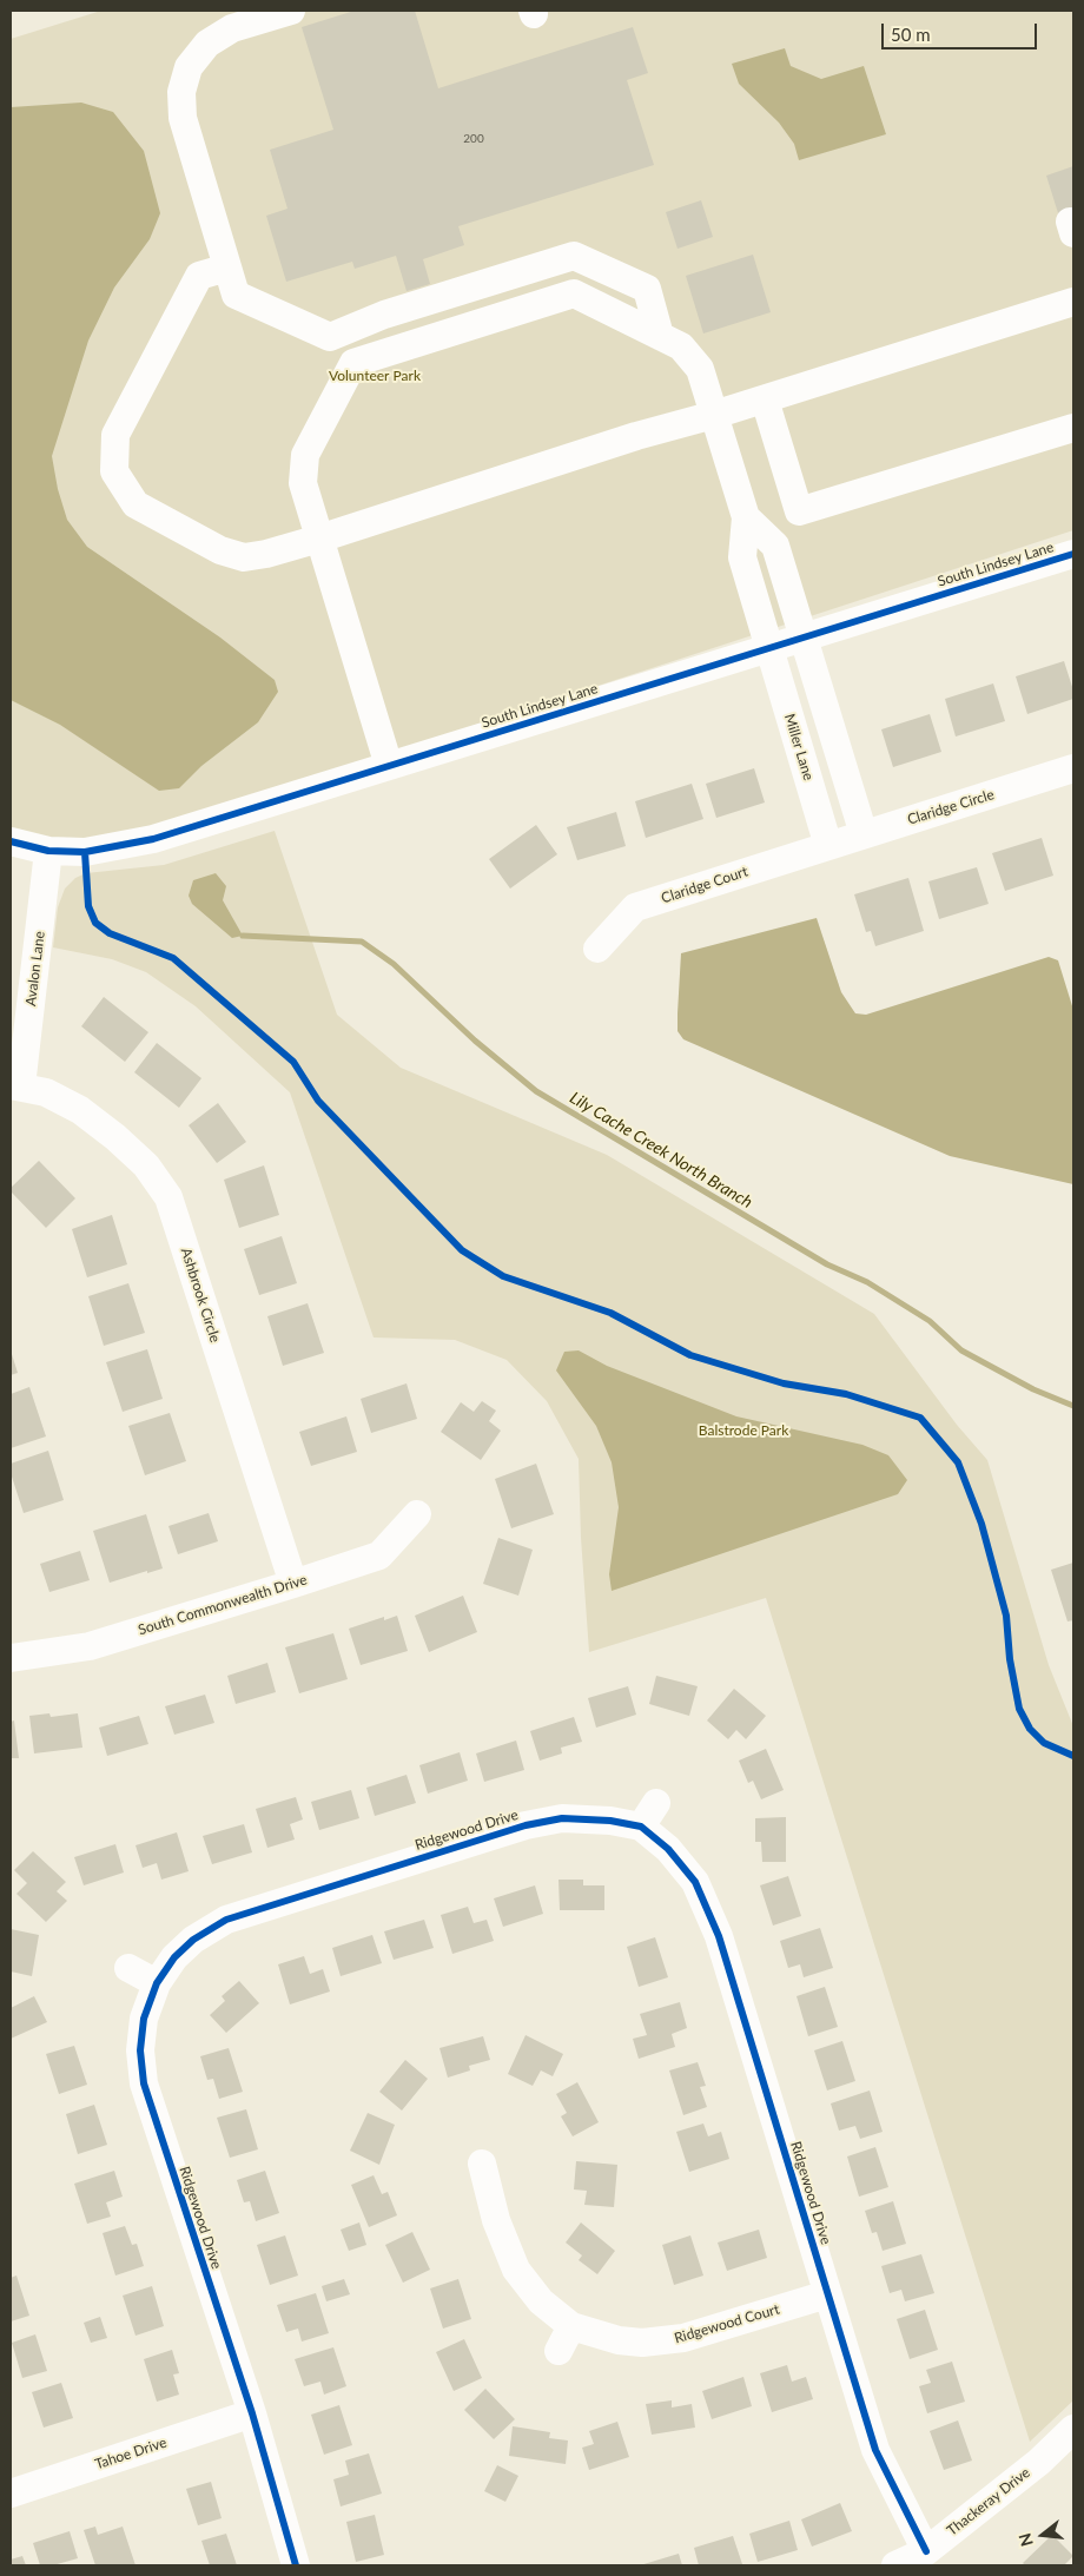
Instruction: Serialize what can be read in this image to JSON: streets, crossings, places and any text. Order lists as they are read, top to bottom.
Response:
{
  "streets": {
    "street": [
      "South Lindsey Lane",
      "Miller Lane",
      "Claridge Circle",
      "Claridge Court",
      "Avalon Lane",
      "Ashbrook Circle",
      "South Commonwealth Drive",
      "Ridgewood Drive",
      "Ridgewood Court",
      "Tahoe Drive",
      "Thackeray Drive"
    ]
  },
  "crossings": [
    ["South Lindsey Lane", "Miller Lane"],
    ["South Lindsey Lane", "Avalon Lane"],
    ["Miller Lane", "Claridge Circle"],
    ["Miller Lane", "Claridge Court"],
    ["Claridge Circle", "Claridge Court"],
    ["Avalon Lane", "Ashbrook Circle"],
    ["Ashbrook Circle", "South Commonwealth Drive"],
    ["Ridgewood Drive", "Ridgewood Court"],
    ["Ridgewood Drive", "Tahoe Drive"],
    ["Ridgewood Drive", "Thackeray Drive"]
  ],
  "water": ["Lily Cache Creek North Branch"],
  "parks": ["Volunteer Park", "Balstrode Park"],
  "house_numbers": ["200"],
  "scale_bar": "50 m",
  "north": "left"
}
